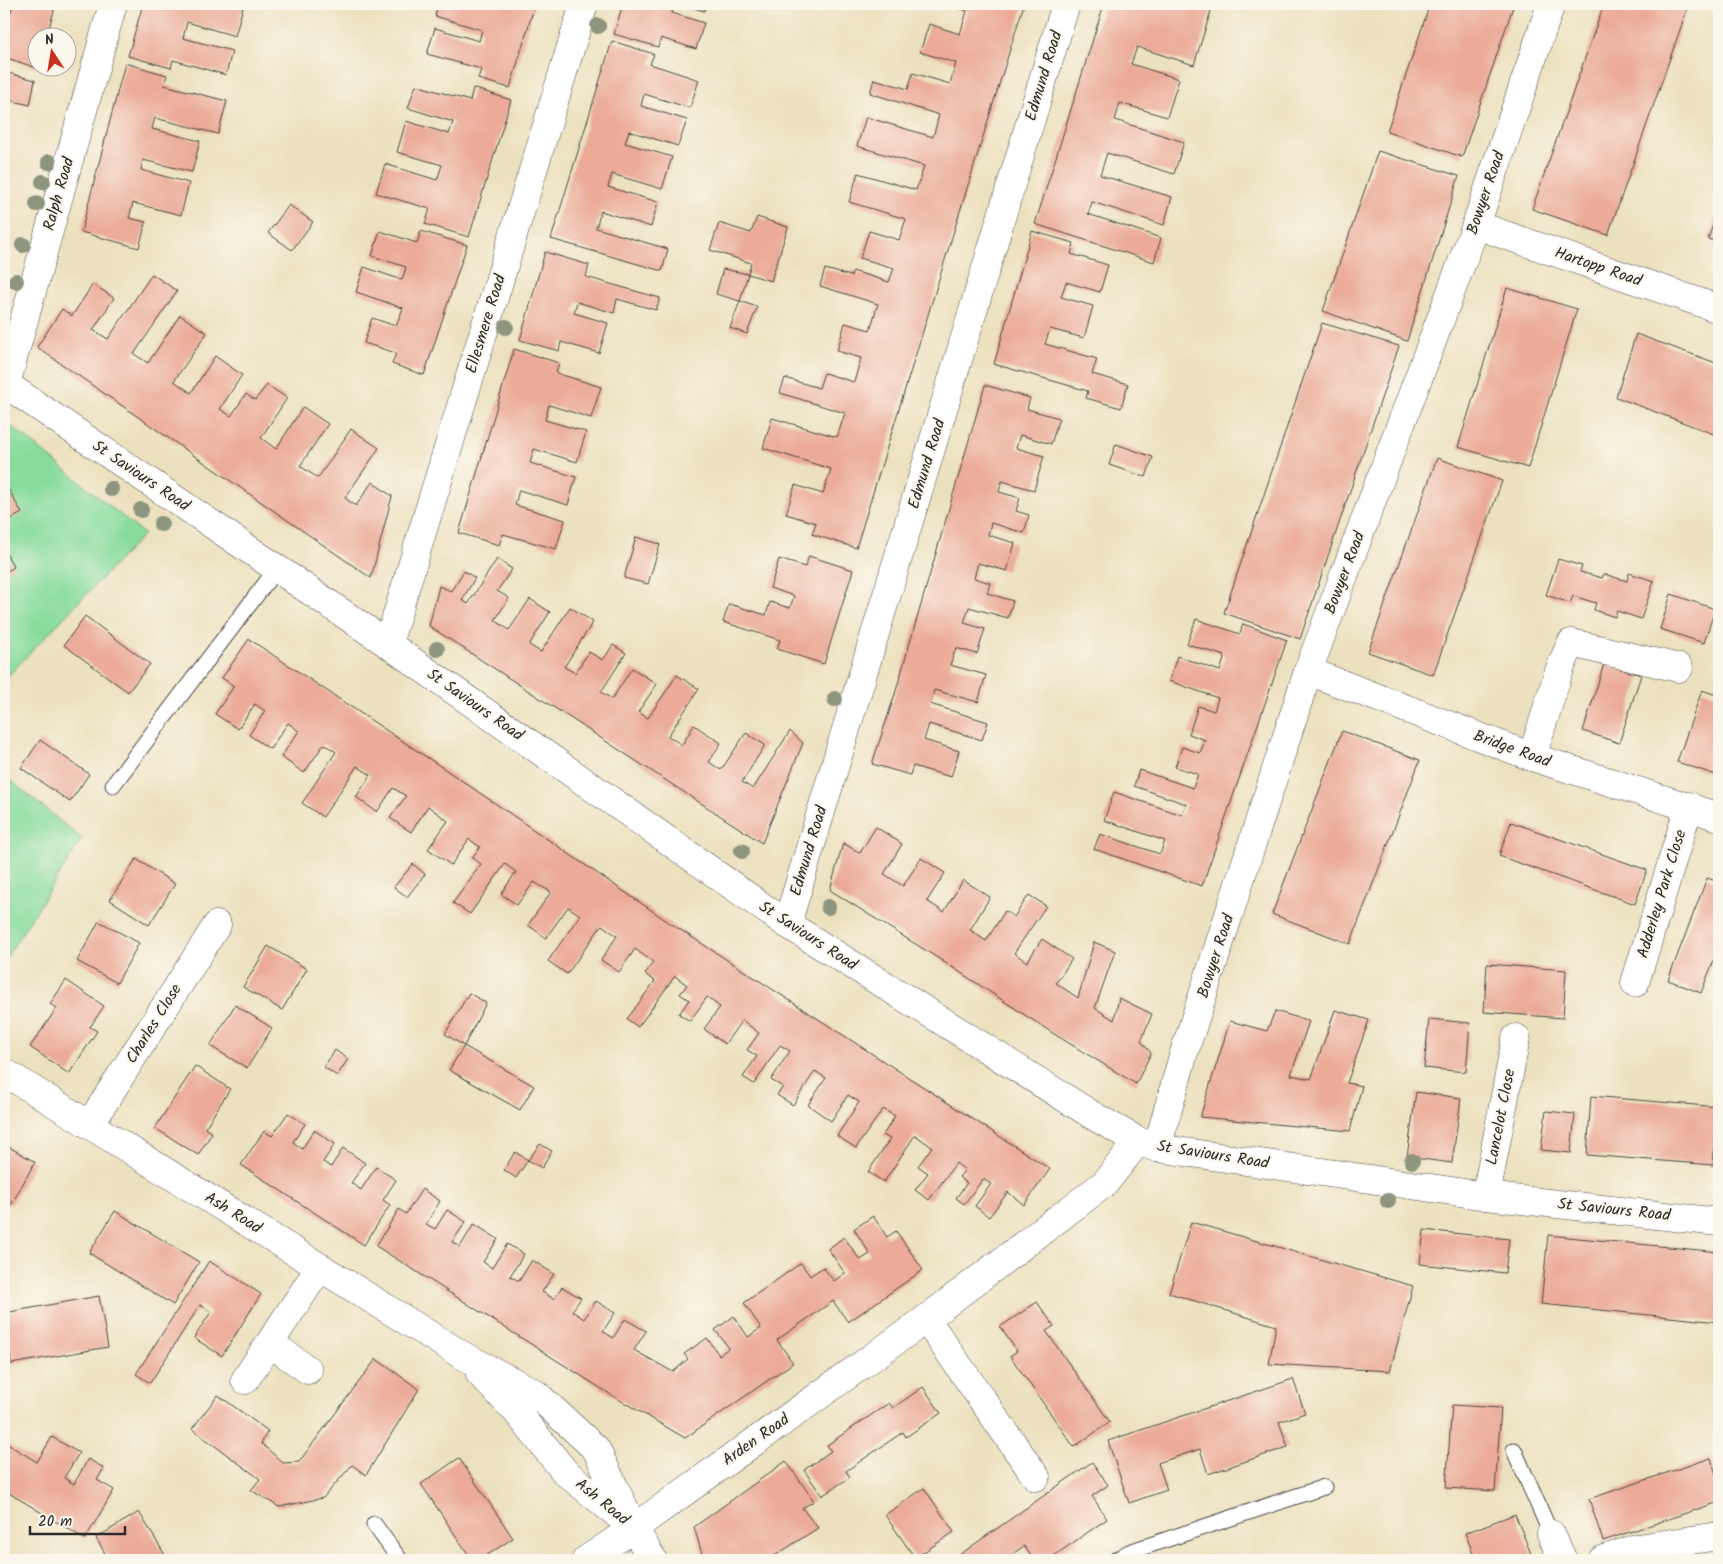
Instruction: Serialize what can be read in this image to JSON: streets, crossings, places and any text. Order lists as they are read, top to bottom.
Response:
{
  "streets": {
    "street": [
      "Edmund Road",
      "Bowyer Road",
      "Ralph Road",
      "Hartopp Road",
      "Ellesmere Road",
      "St Saviours Road",
      "Bridge Road",
      "Adderley Park Close",
      "Charles Close",
      "Lancelot Close",
      "Ash Road",
      "Arden Road"
    ]
  },
  "crossings": [
    ["Edmund Road", "St Saviours Road"],
    ["Bowyer Road", "Hartopp Road"],
    ["Bowyer Road", "St Saviours Road"],
    ["Bowyer Road", "Bridge Road"],
    ["Bowyer Road", "Arden Road"],
    ["Ralph Road", "St Saviours Road"],
    ["Ellesmere Road", "St Saviours Road"],
    ["St Saviours Road", "Lancelot Close"],
    ["St Saviours Road", "Arden Road"],
    ["Bridge Road", "Adderley Park Close"],
    ["Charles Close", "Ash Road"],
    ["Ash Road", "Arden Road"]
  ],
  "scale_bar": "20 m",
  "north": "top"
}
